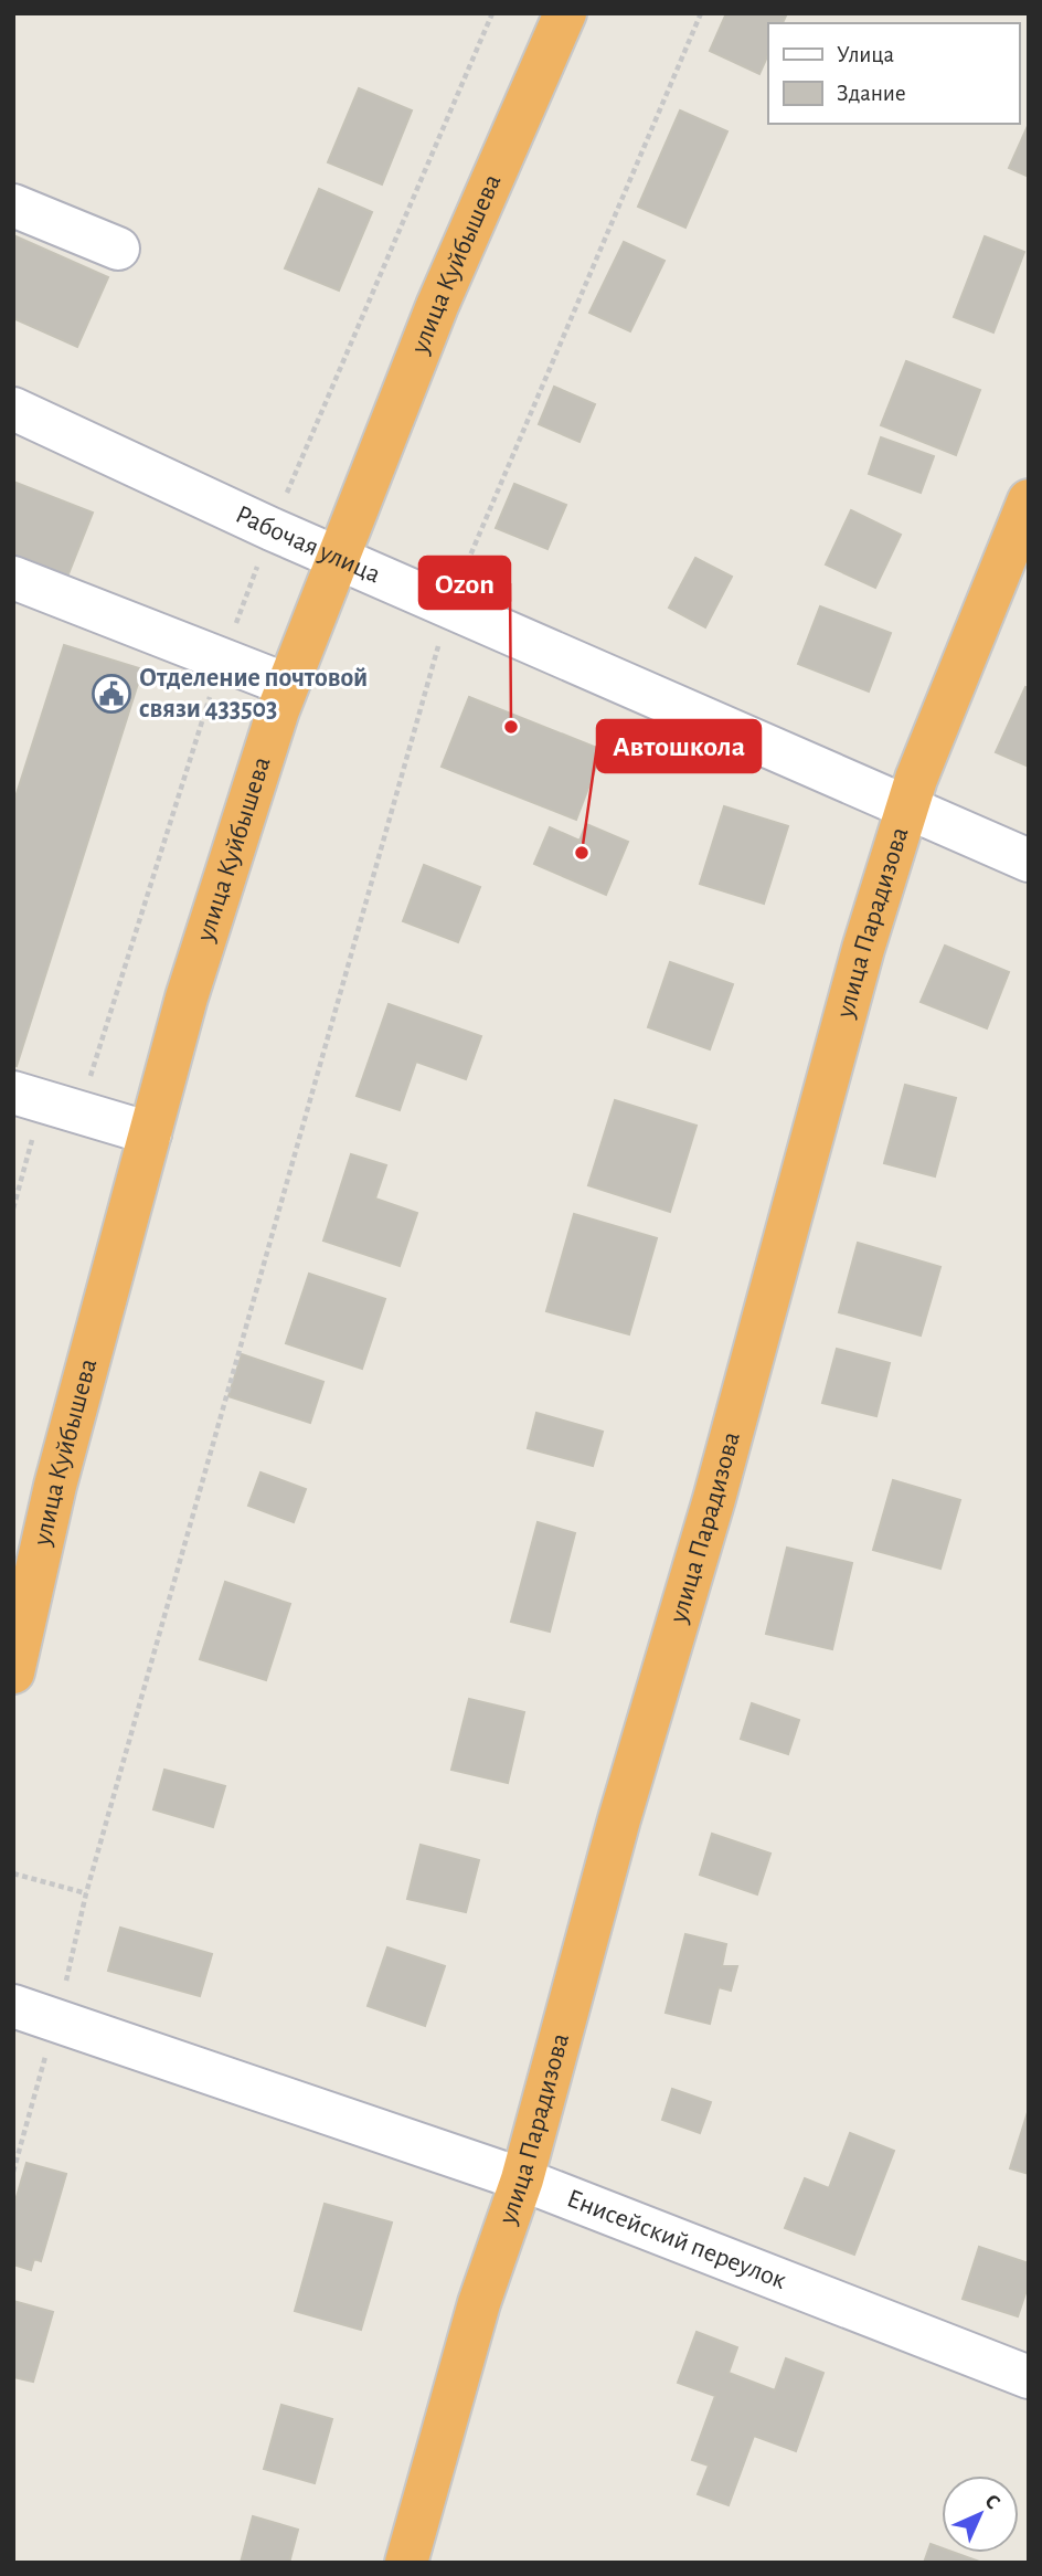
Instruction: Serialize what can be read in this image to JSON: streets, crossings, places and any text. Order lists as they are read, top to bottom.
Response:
{
  "streets": {
    "highway": ["улица Куйбышева", "улица Парадизова"],
    "street": ["Рабочая улица", "Енисейский переулок"]
  },
  "crossings": [
    ["улица Куйбышева", "Рабочая улица"],
    ["Рабочая улица", "улица Парадизова"],
    ["улица Парадизова", "Енисейский переулок"]
  ],
  "places": {
    "public building": ["Отделение почтовой связи 433503"],
    "other": ["Ozon", "Автошкола"]
  },
  "legend": ["Улица", "Здание"],
  "north": "top right"
}
